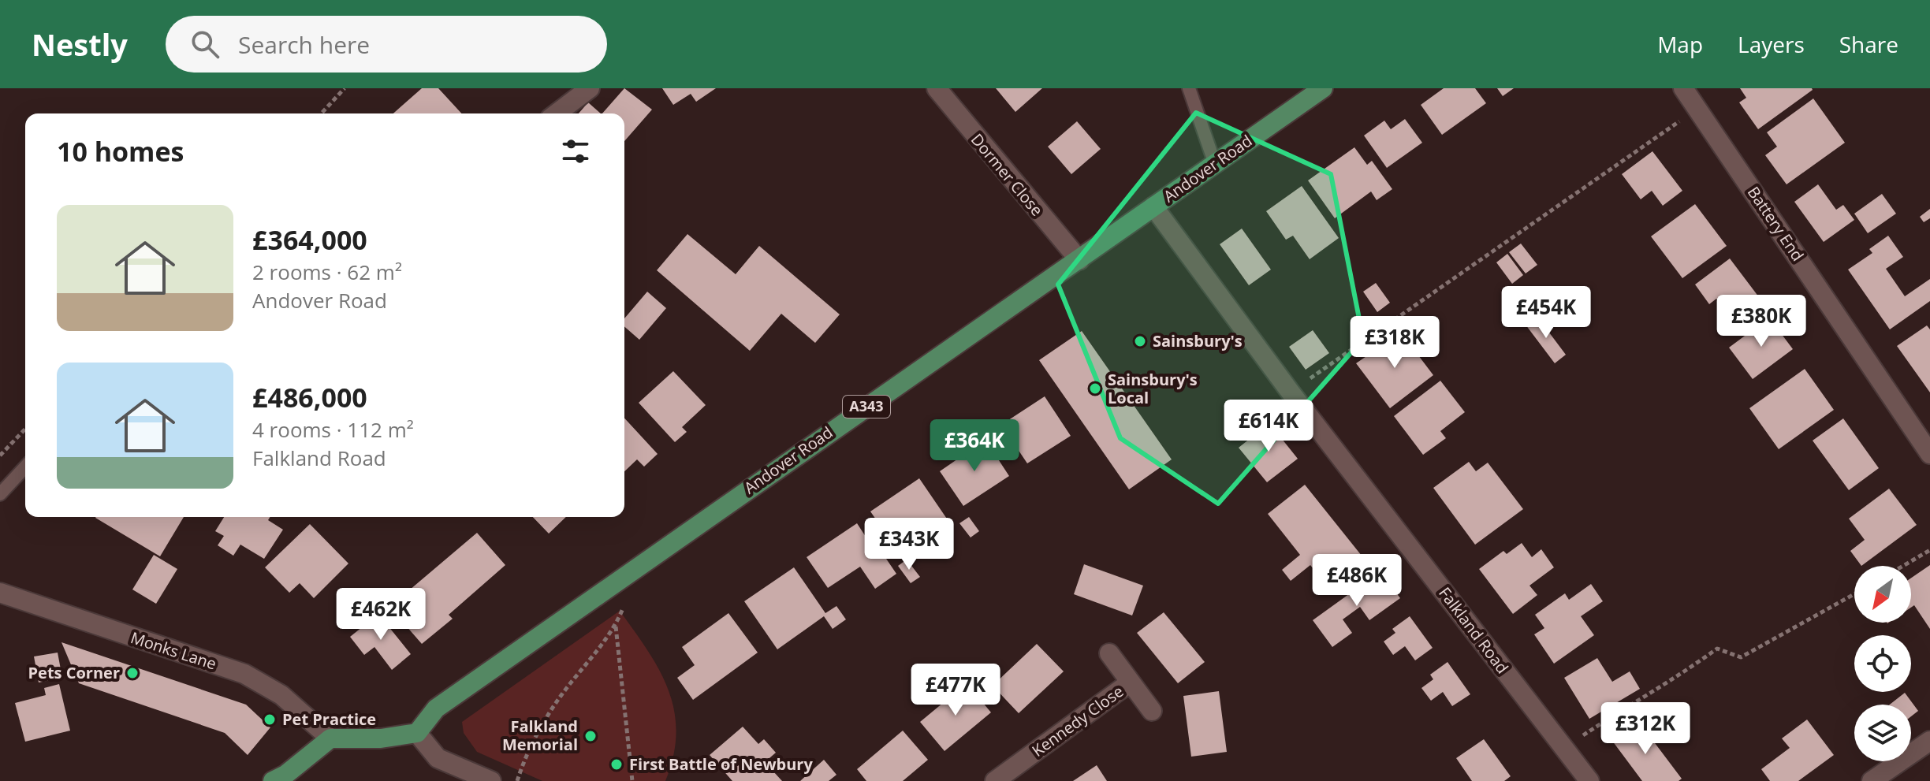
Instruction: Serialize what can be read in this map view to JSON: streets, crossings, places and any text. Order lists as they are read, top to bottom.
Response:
{
  "streets": {
    "main road": ["Andover Road", "A343"],
    "street": [
      "Dormer Close",
      "Battery End",
      "Falkland Road",
      "Monks Lane",
      "Kennedy Close"
    ]
  },
  "crossings": [
    ["Andover Road", "Dormer Close"],
    ["Andover Road", "Falkland Road"]
  ],
  "places": [
    "Sainsbury's",
    "Sainsbury's Local",
    "Pets Corner",
    "Pet Practice",
    "Falkland Memorial",
    "First Battle of Newbury"
  ],
  "north": "bottom left",
  "page": {
    "header": "Nestly",
    "search": "Search here",
    "nav": ["Map", "Layers", "Share"],
    "heading": "10 homes",
    "list": [
      {
        "name": "£364,000",
        "note": "2 rooms · 62 m² · Andover Road"
      },
      {
        "name": "£486,000",
        "note": "4 rooms · 112 m² · Falkland Road"
      }
    ],
    "price": [
      "£454K",
      "£380K",
      "£318K",
      "£614K",
      "£364K",
      "£343K",
      "£486K",
      "£462K",
      "£477K",
      "£312K"
    ]
  }
}
